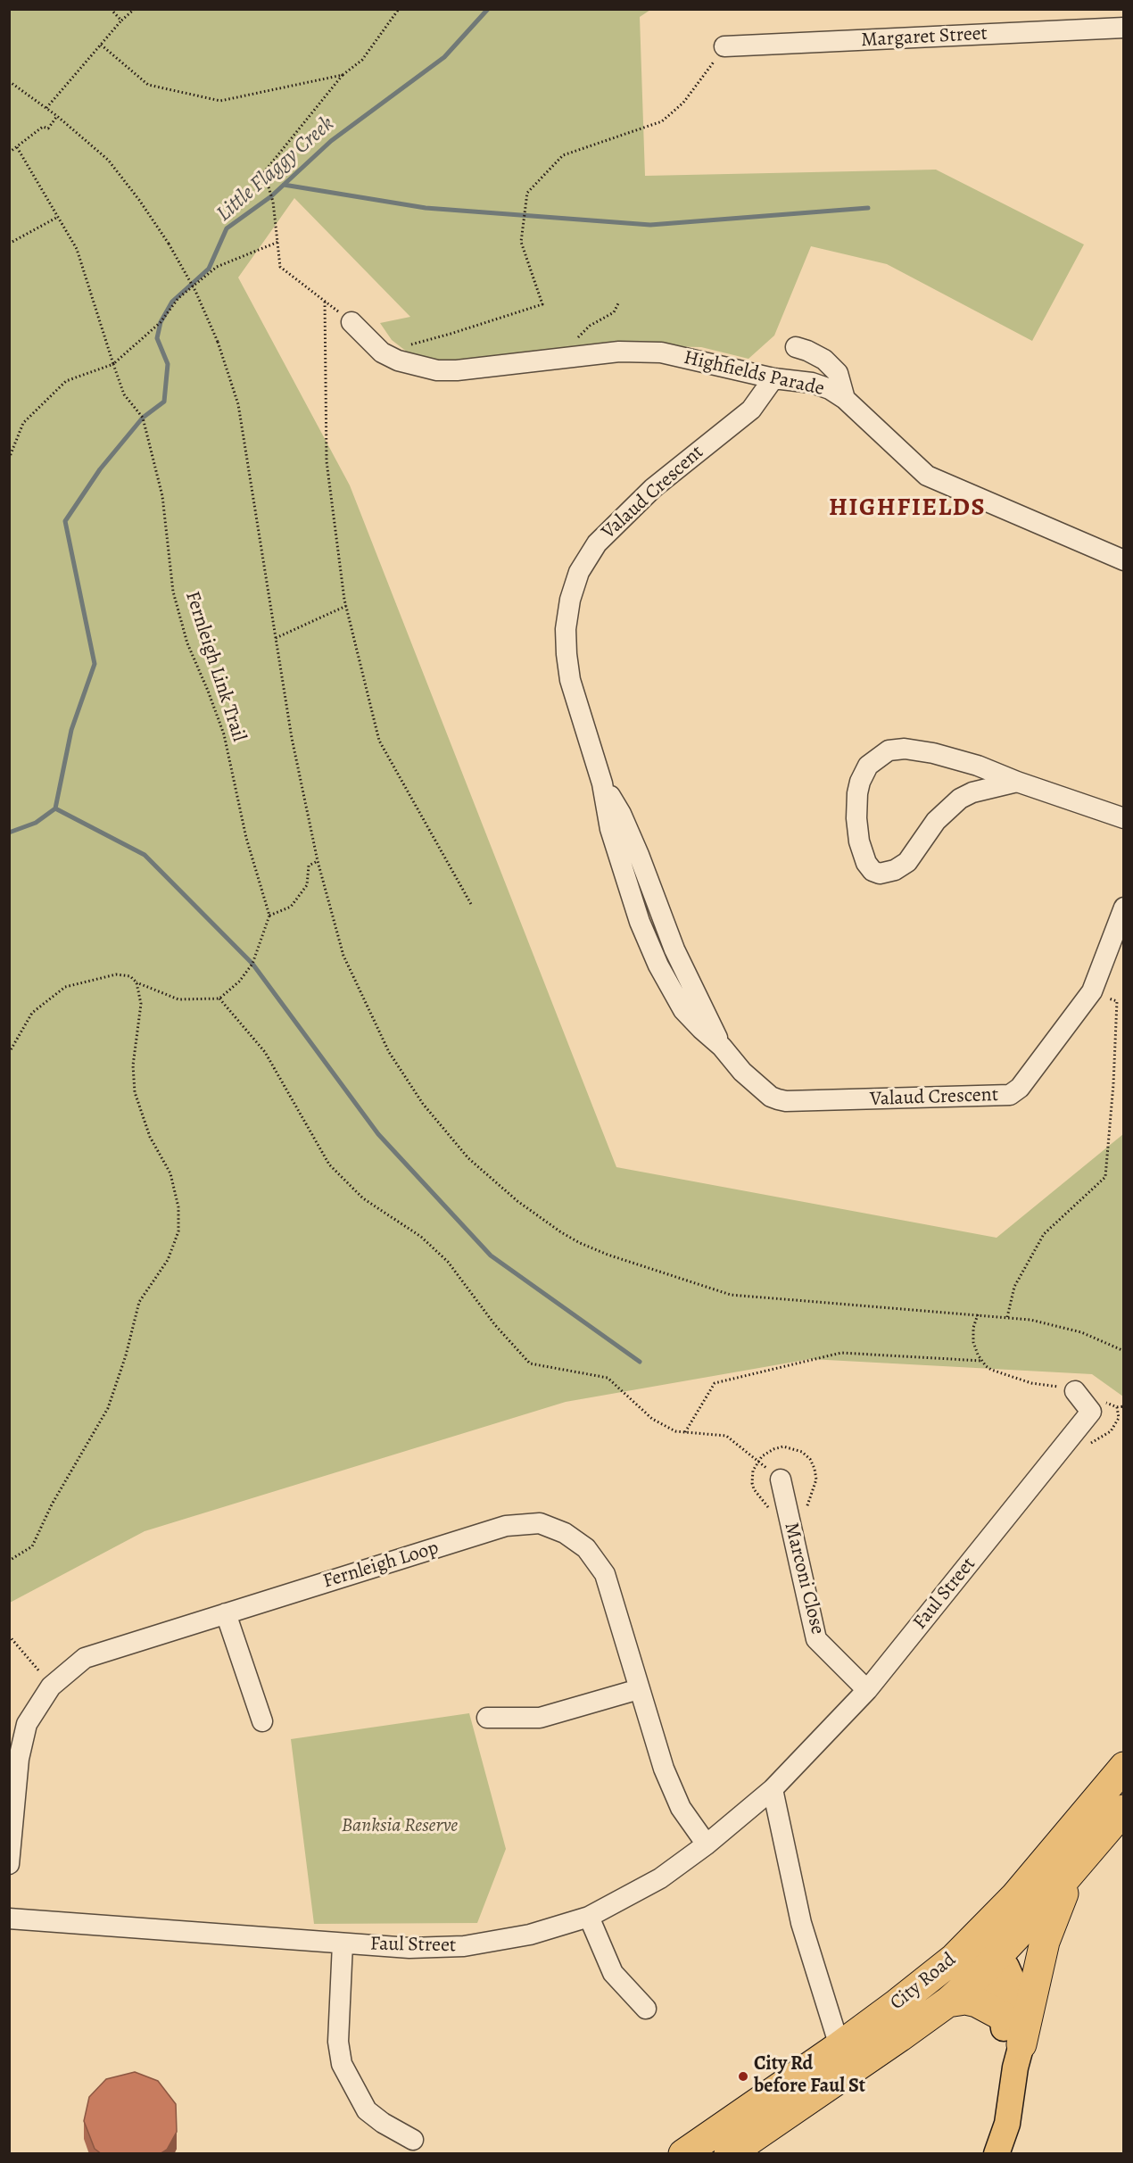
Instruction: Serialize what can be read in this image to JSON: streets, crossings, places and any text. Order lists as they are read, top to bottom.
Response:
{
  "streets": {
    "highway": ["City Road"],
    "street": [
      "Margaret Street",
      "Highfields Parade",
      "Valaud Crescent",
      "Fernleigh Loop",
      "Marconi Close",
      "Faul Street"
    ],
    "path": ["Fernleigh Link Trail"]
  },
  "crossings": [
    ["Highfields Parade", "Valaud Crescent"],
    ["Fernleigh Loop", "Faul Street"],
    ["Marconi Close", "Faul Street"]
  ],
  "districts": ["HIGHFIELDS"],
  "water": ["Little Flaggy Creek"],
  "parks": ["Banksia Reserve"],
  "places": ["City Rd before Faul St"]
}
